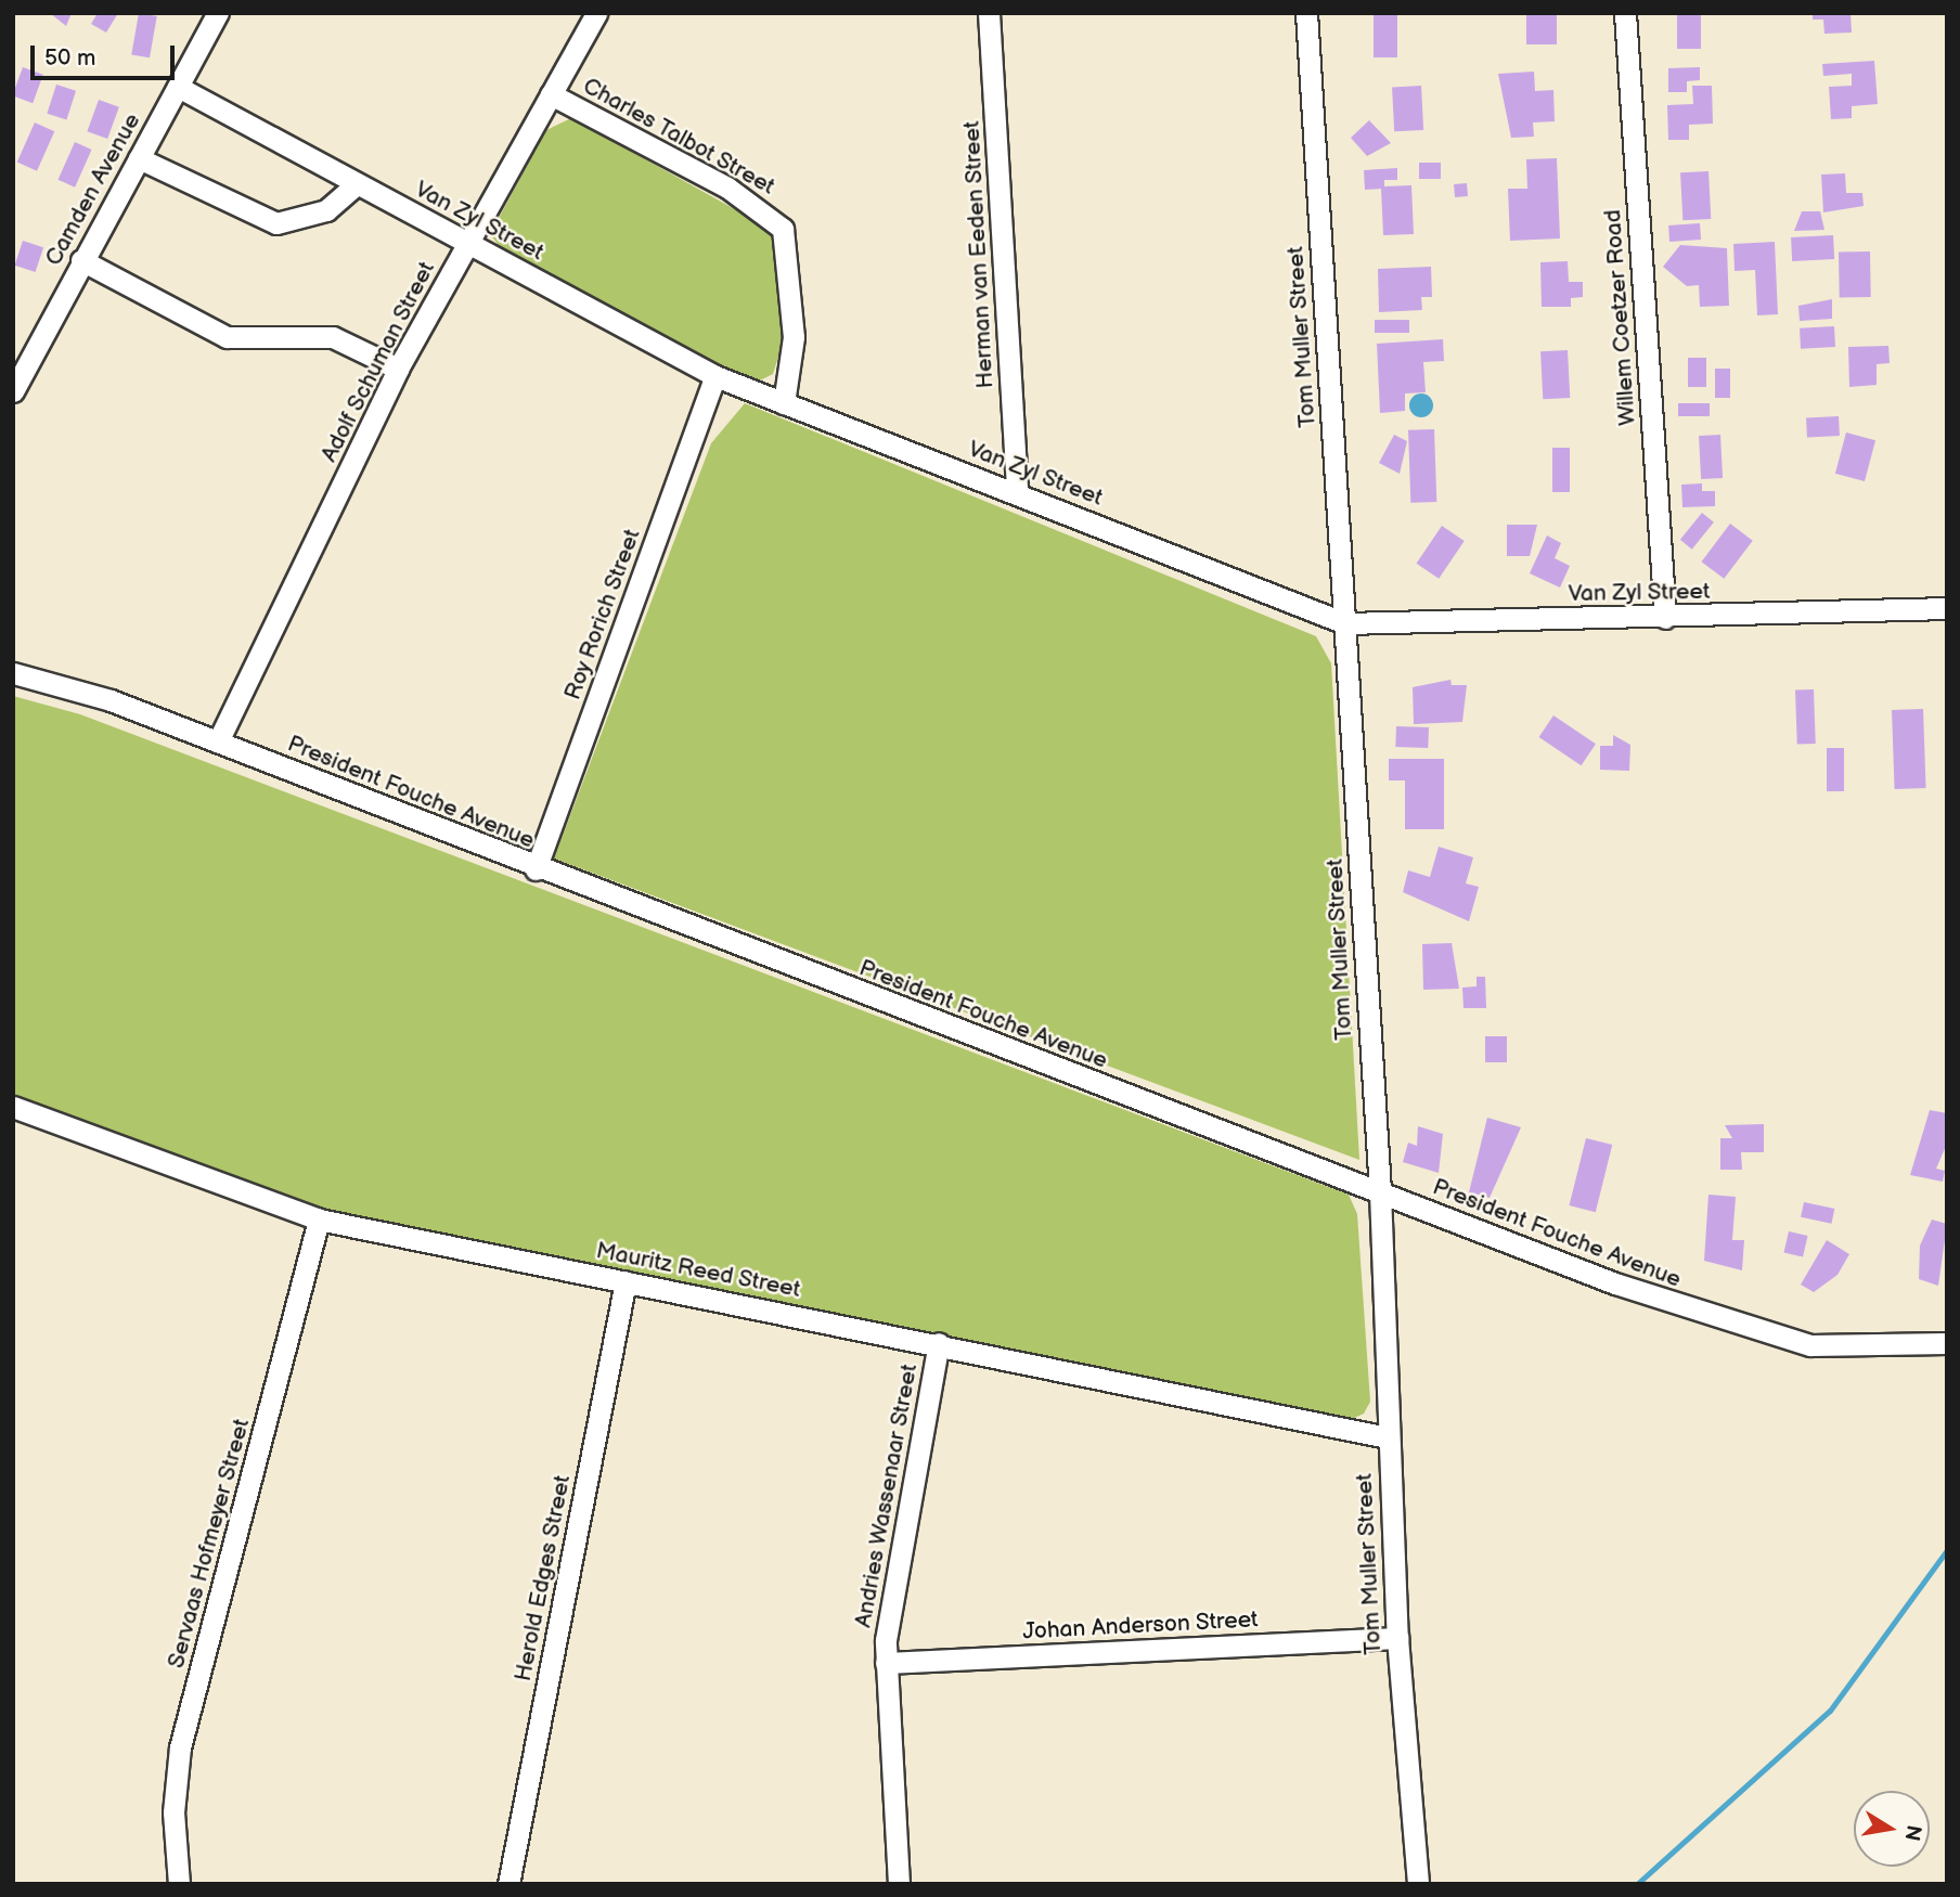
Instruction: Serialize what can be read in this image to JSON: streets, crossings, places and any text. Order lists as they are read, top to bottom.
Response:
{
  "streets": {
    "street": [
      "Charles Talbot Street",
      "Camden Avenue",
      "Van Zyl Street",
      "Herman van Eeden Street",
      "Willem Coetzer Road",
      "Tom Muller Street",
      "Adolf Schuman Street",
      "Roy Rorich Street",
      "President Fouche Avenue",
      "Mauritz Reed Street",
      "Andries Wassenaar Street",
      "Servaas Hofmeyer Street",
      "Herold Edges Street",
      "Johan Anderson Street"
    ]
  },
  "crossings": [
    ["Charles Talbot Street", "Van Zyl Street"],
    ["Charles Talbot Street", "Adolf Schuman Street"],
    ["Camden Avenue", "Van Zyl Street"],
    ["Van Zyl Street", "Herman van Eeden Street"],
    ["Van Zyl Street", "Willem Coetzer Road"],
    ["Van Zyl Street", "Tom Muller Street"],
    ["Van Zyl Street", "Adolf Schuman Street"],
    ["Van Zyl Street", "Roy Rorich Street"],
    ["Tom Muller Street", "President Fouche Avenue"],
    ["Tom Muller Street", "Mauritz Reed Street"],
    ["Tom Muller Street", "Johan Anderson Street"],
    ["Adolf Schuman Street", "President Fouche Avenue"],
    ["Roy Rorich Street", "President Fouche Avenue"],
    ["Mauritz Reed Street", "Andries Wassenaar Street"],
    ["Mauritz Reed Street", "Servaas Hofmeyer Street"],
    ["Mauritz Reed Street", "Herold Edges Street"],
    ["Andries Wassenaar Street", "Johan Anderson Street"]
  ],
  "scale_bar": "50 m",
  "north": "right"
}
